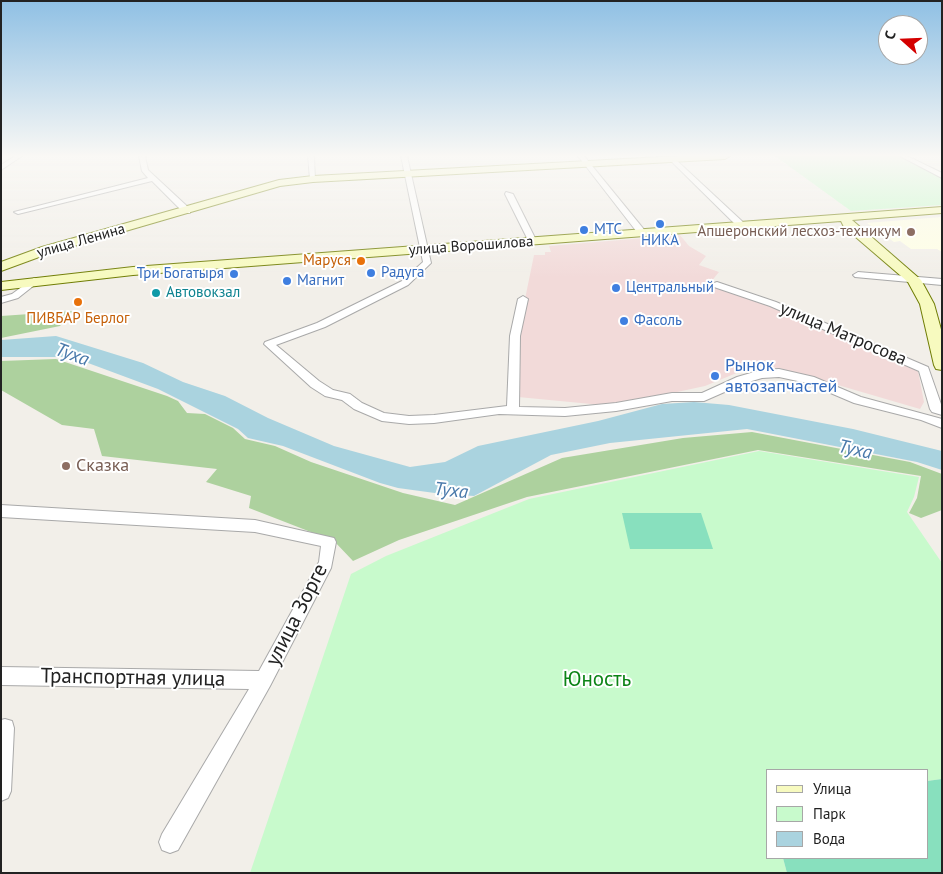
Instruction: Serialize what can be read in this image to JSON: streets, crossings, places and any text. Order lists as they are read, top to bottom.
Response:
{
  "streets": {
    "main road": ["улица Ленина", "улица Ворошилова"],
    "street": ["улица Матросова", "улица Зорге", "Транспортная улица"]
  },
  "crossings": [
    ["улица Зорге", "Транспортная улица"]
  ],
  "water": ["Туха"],
  "parks": ["Юность"],
  "places": [
    "НИКА",
    "МТС",
    "Апшеронский лесхоз-техникум",
    "Маруся",
    "Радуга",
    "Три Богатыря",
    "Магнит",
    "Центральный",
    "Автовокзал",
    "ПИВБАР Берлог",
    "Фасоль",
    "Рынок автозапчастей",
    "Сказка"
  ],
  "legend": ["Улица", "Парк", "Вода"],
  "north": "left"
}
